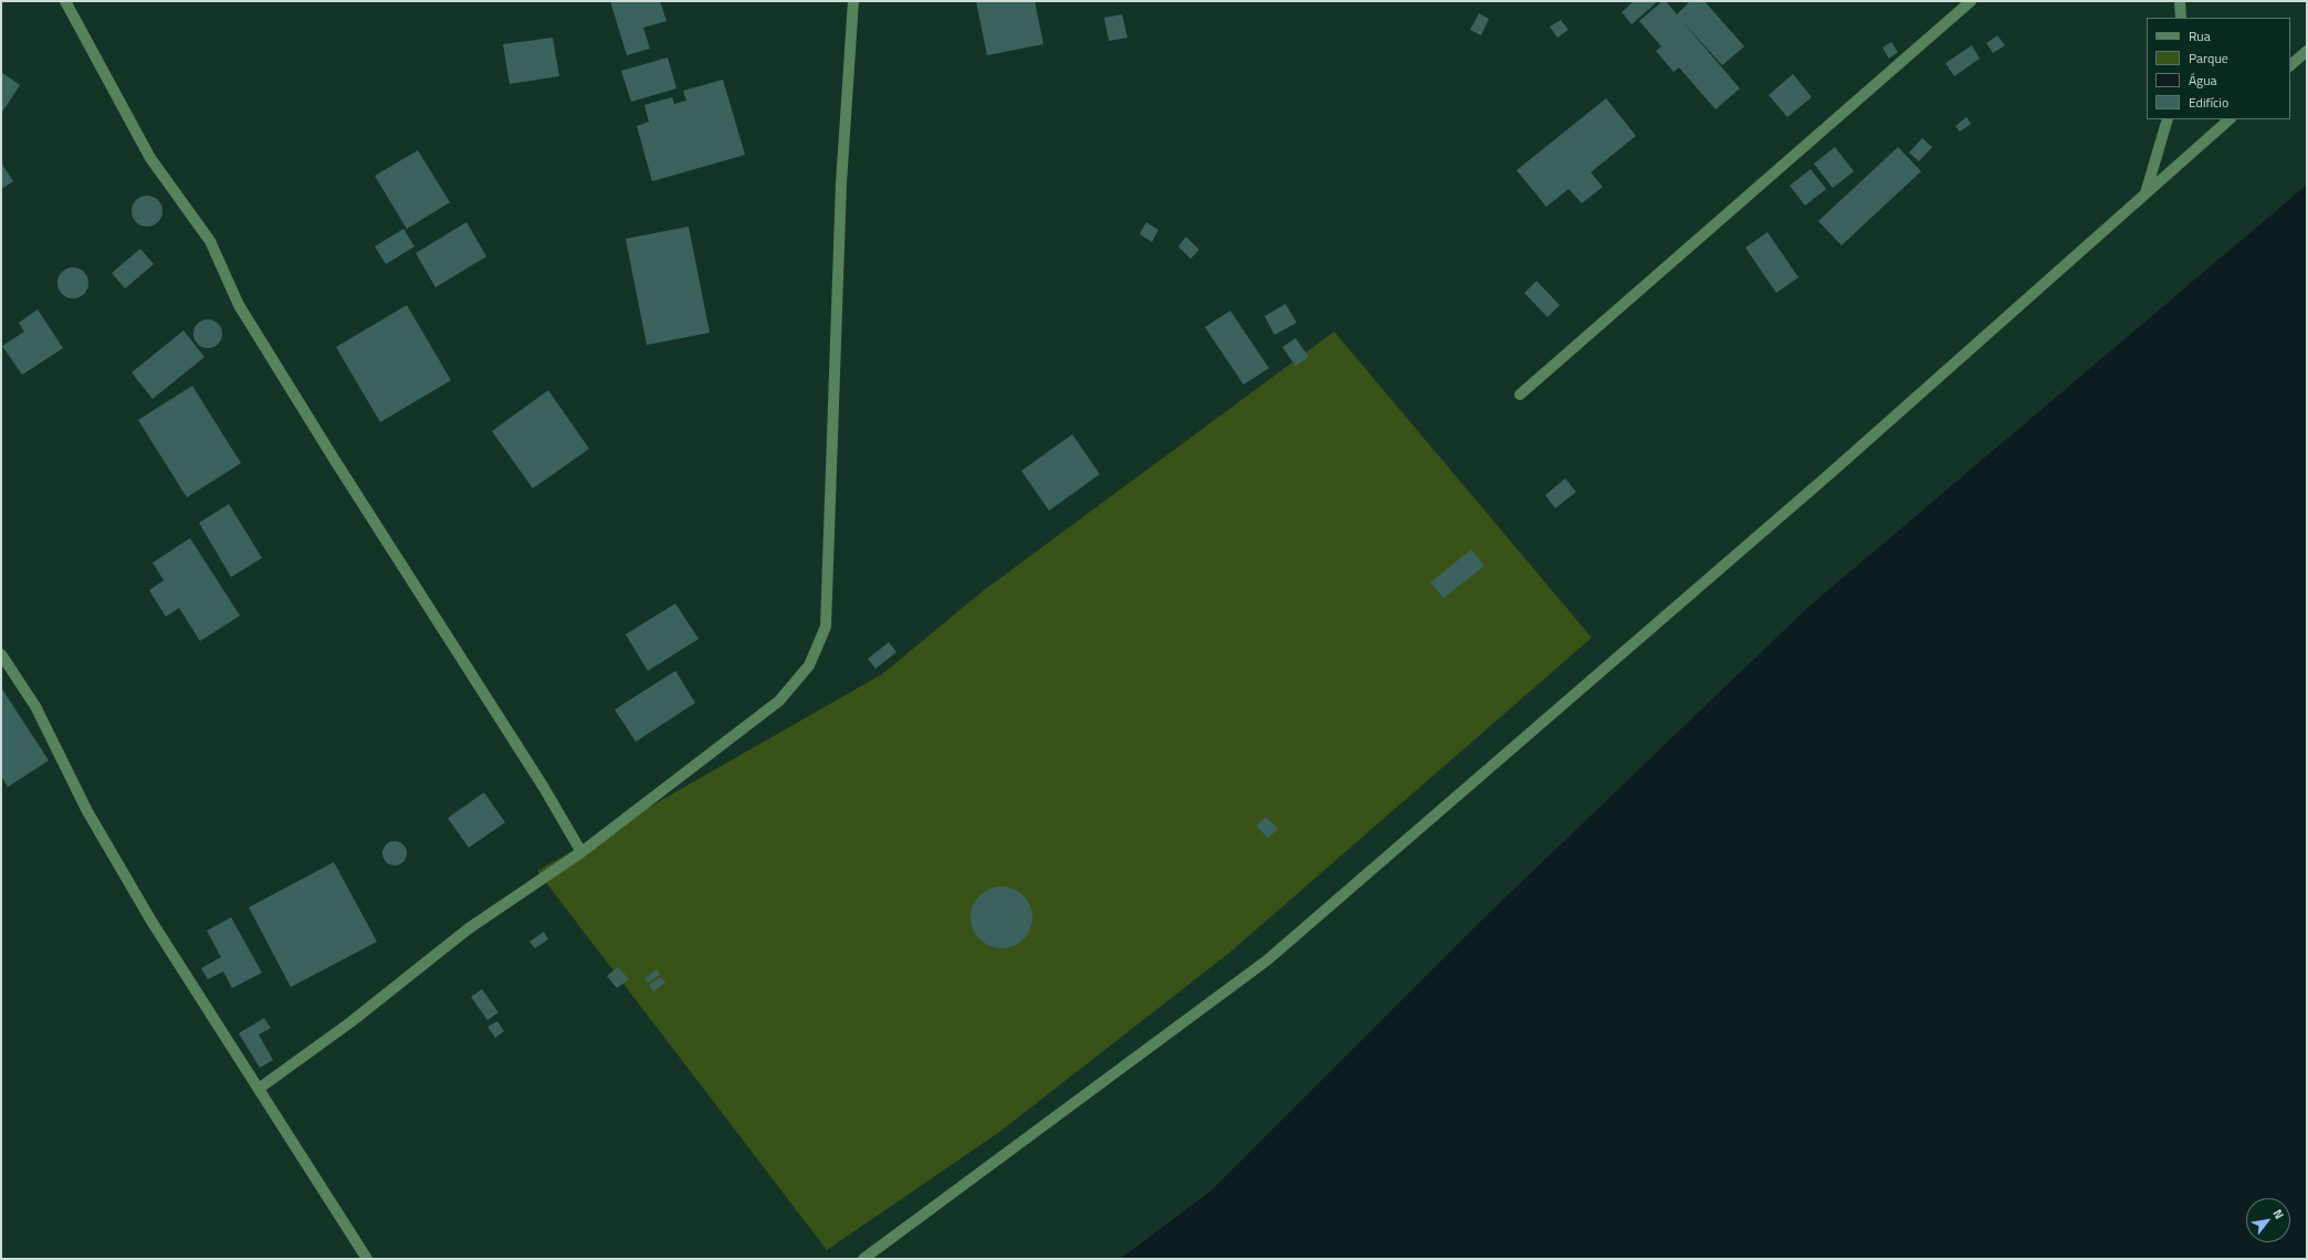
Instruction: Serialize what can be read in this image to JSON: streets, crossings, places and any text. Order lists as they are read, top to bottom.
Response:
{
  "legend": [
    "Rua",
    "Parque",
    "Água",
    "Edifício"
  ],
  "north": "top right"
}
